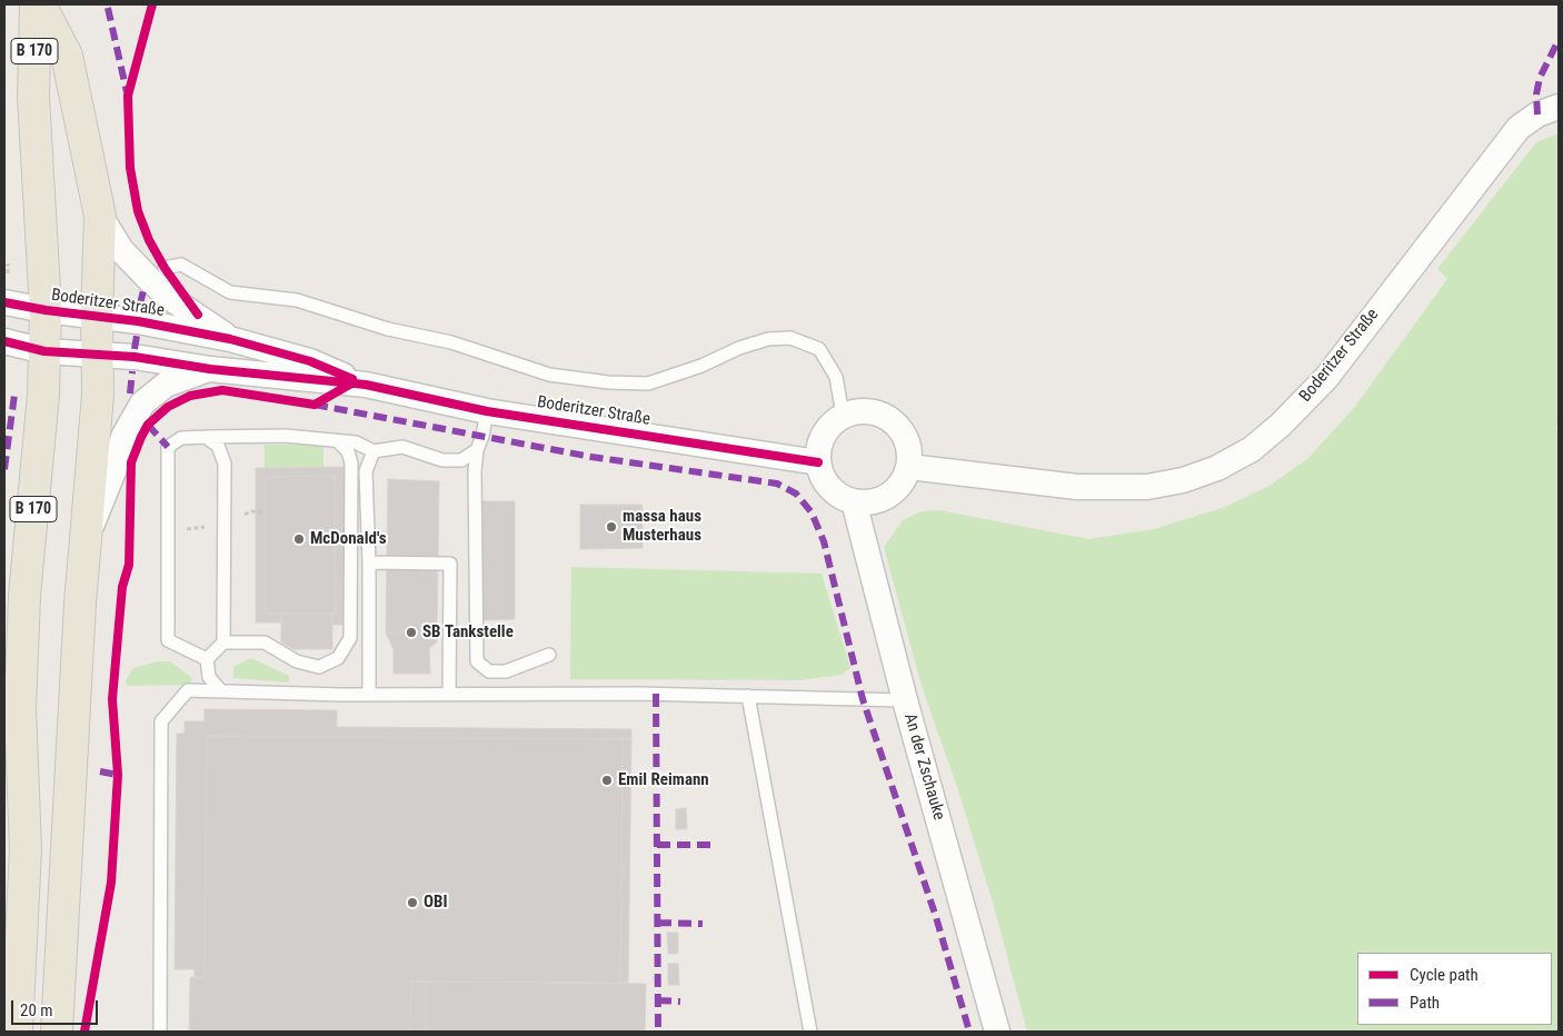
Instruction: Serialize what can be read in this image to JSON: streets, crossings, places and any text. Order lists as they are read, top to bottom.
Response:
{
  "streets": {
    "main road": ["B 170"],
    "street": ["Boderitzer Straße", "An der Zschauke"]
  },
  "crossings": [
    ["B 170", "Boderitzer Straße"],
    ["Boderitzer Straße", "An der Zschauke"]
  ],
  "places": [
    "massa haus Musterhaus",
    "McDonald's",
    "SB Tankstelle",
    "Emil Reimann",
    "OBI"
  ],
  "legend": ["Cycle path", "Path"],
  "scale_bar": "20 m"
}
